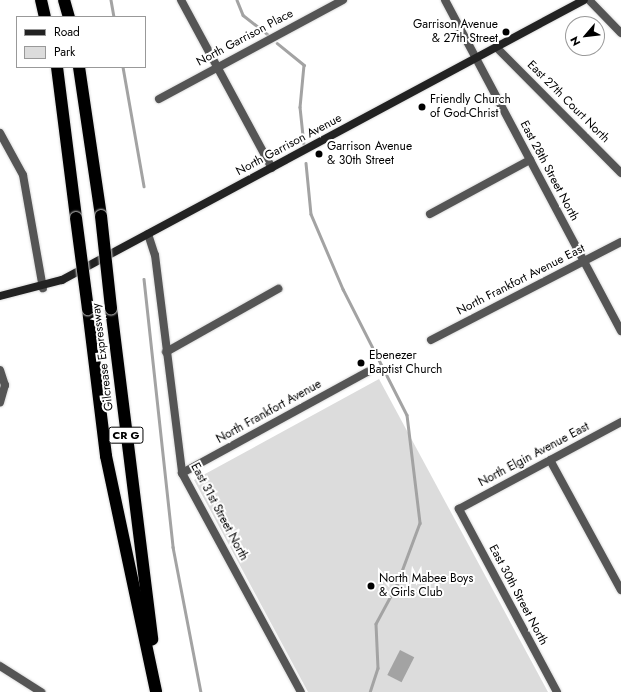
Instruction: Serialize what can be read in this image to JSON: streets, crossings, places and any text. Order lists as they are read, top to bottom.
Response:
{
  "streets": {
    "highway": ["Gilcrease Expressway", "CR G"],
    "street": [
      "North Garrison Place",
      "East 27th Court North",
      "North Garrison Avenue",
      "East 28th Street North",
      "North Frankfort Avenue East",
      "North Frankfort Avenue",
      "North Elgin Avenue East",
      "East 31st Street North",
      "East 30th Street North"
    ]
  },
  "crossings": [
    ["East 27th Court North", "North Garrison Avenue"],
    ["North Garrison Avenue", "East 28th Street North"],
    ["North Garrison Avenue", "East 31st Street North"],
    ["East 28th Street North", "North Frankfort Avenue East"],
    ["North Frankfort Avenue", "East 31st Street North"],
    ["North Elgin Avenue East", "East 30th Street North"]
  ],
  "places": [
    "Garrison Avenue & 27th Street",
    "Friendly Church of God-Christ",
    "Garrison Avenue & 30th Street",
    "Ebenezer Baptist Church",
    "North Mabee Boys & Girls Club"
  ],
  "legend": ["Road", "Park"],
  "north": "bottom left"
}
